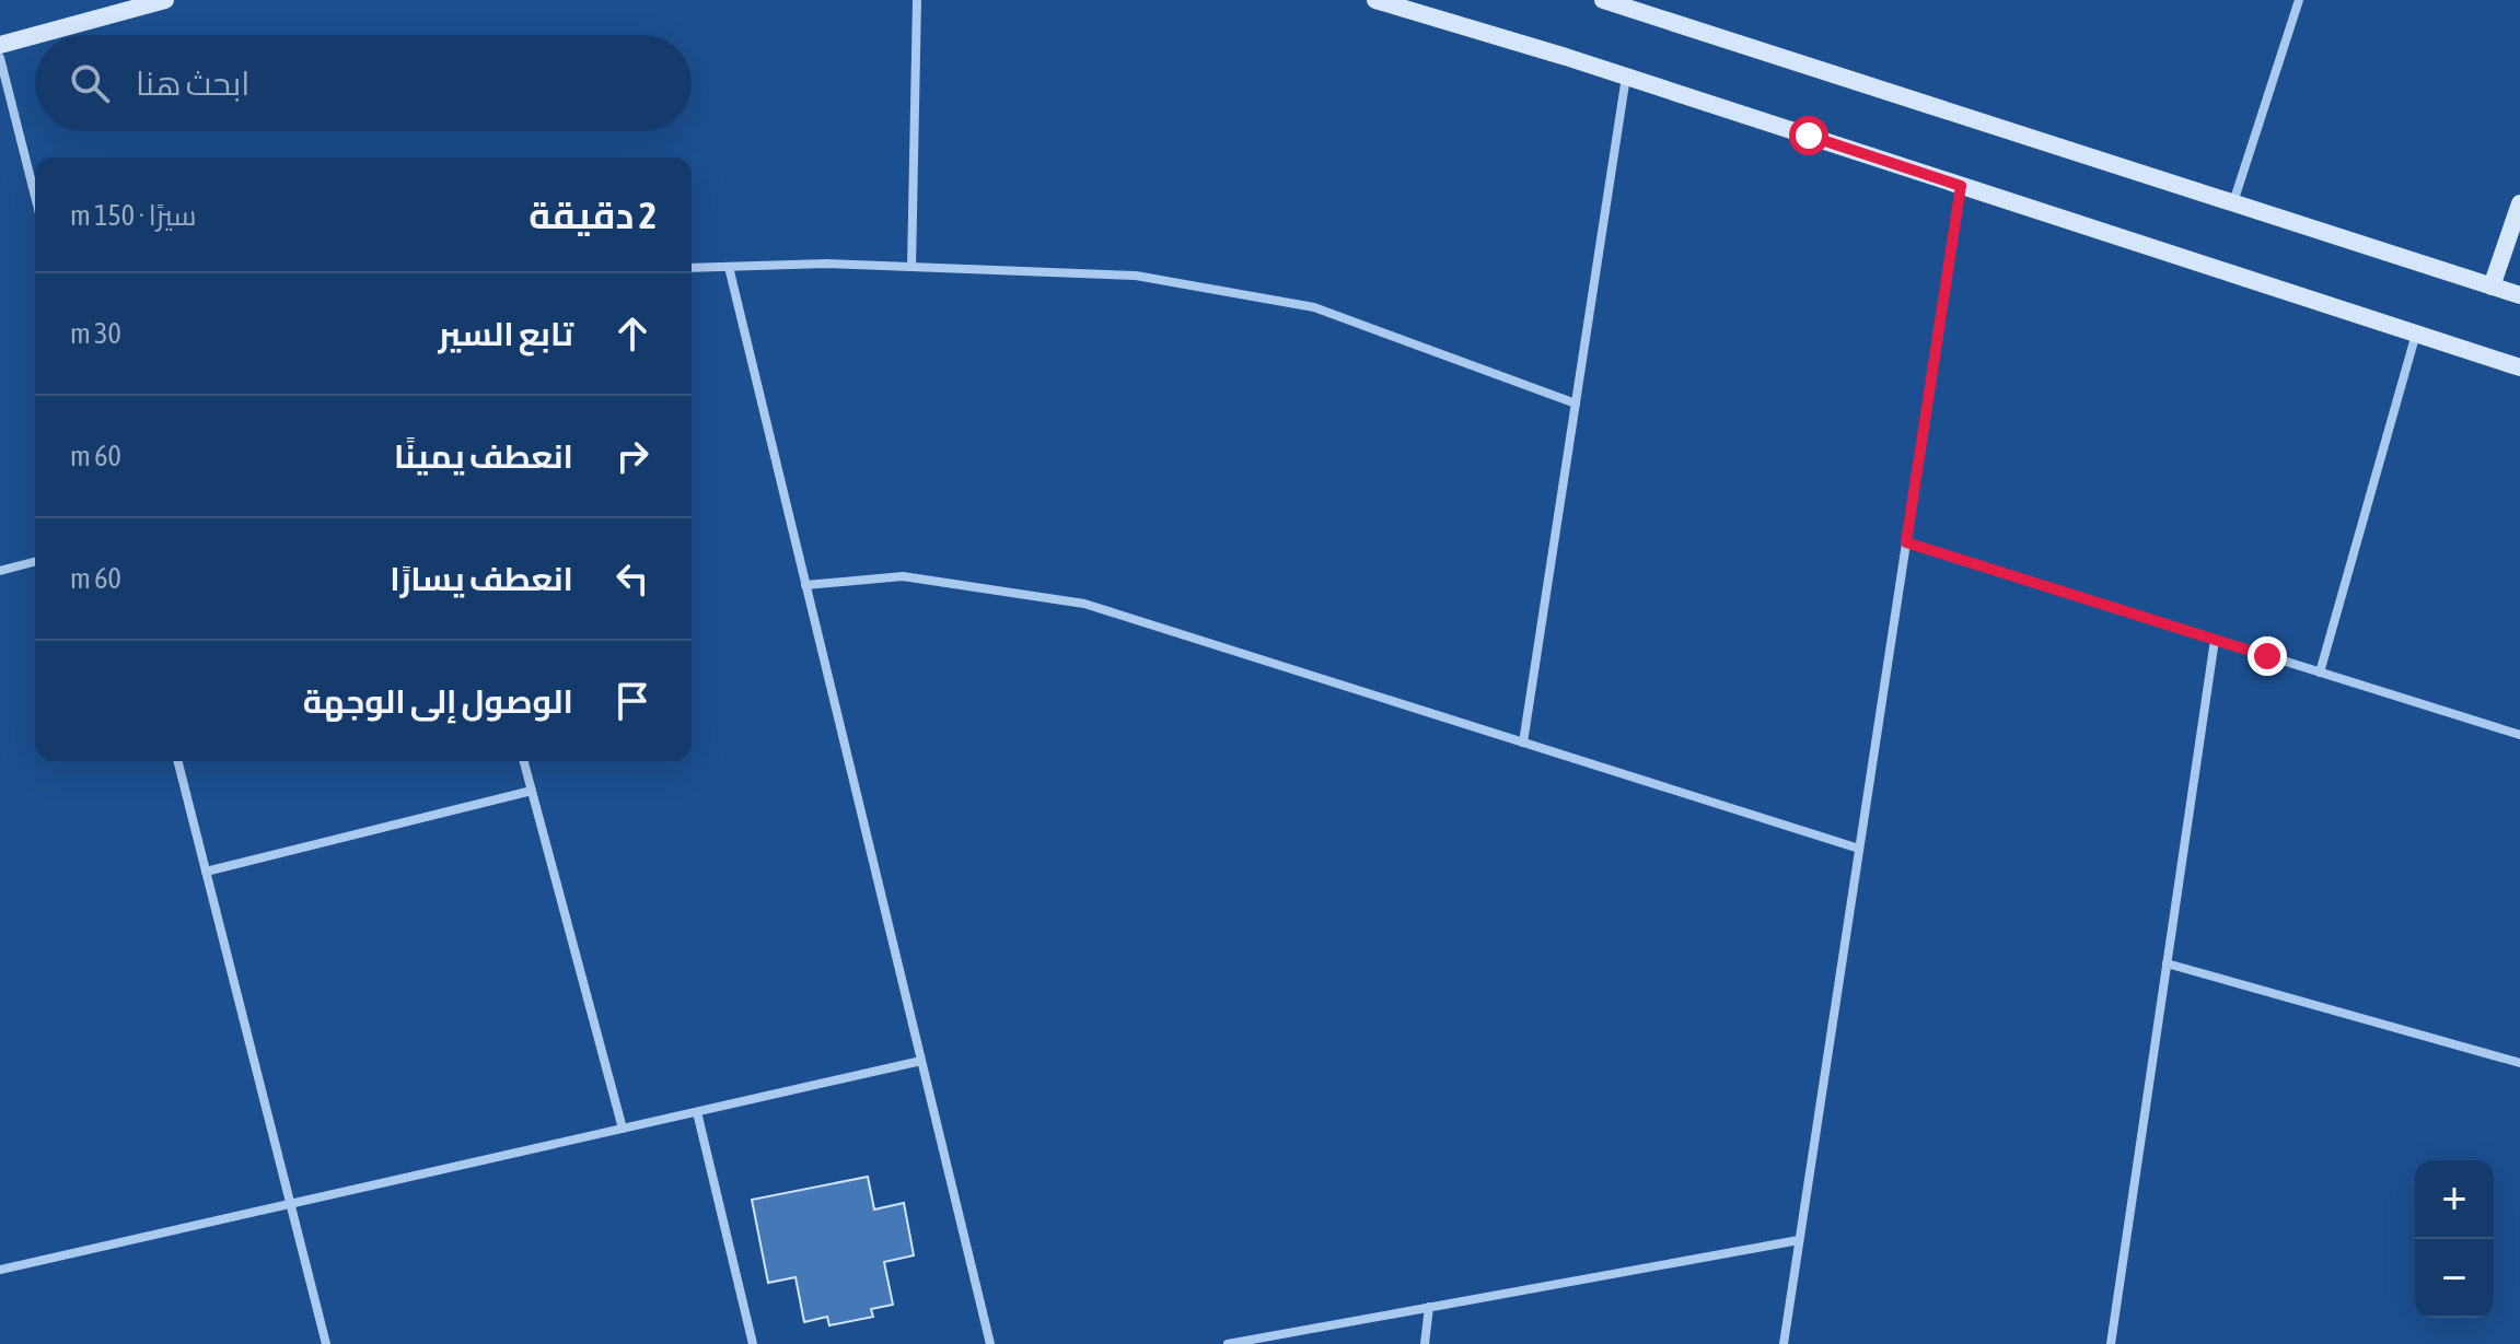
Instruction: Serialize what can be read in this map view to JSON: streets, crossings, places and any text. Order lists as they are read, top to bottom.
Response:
{
  "page": {
    "search": "ابحث هنا",
    "heading": ["2 دقيقة", "سيرًا · 150 m"],
    "list": [
      ["تابع السير", "30 m"],
      ["انعطف يمينًا", "60 m"],
      ["انعطف يسارًا", "60 m"],
      "الوصول إلى الوجهة"
    ],
    "map_buttons": ["+", "−"]
  }
}
